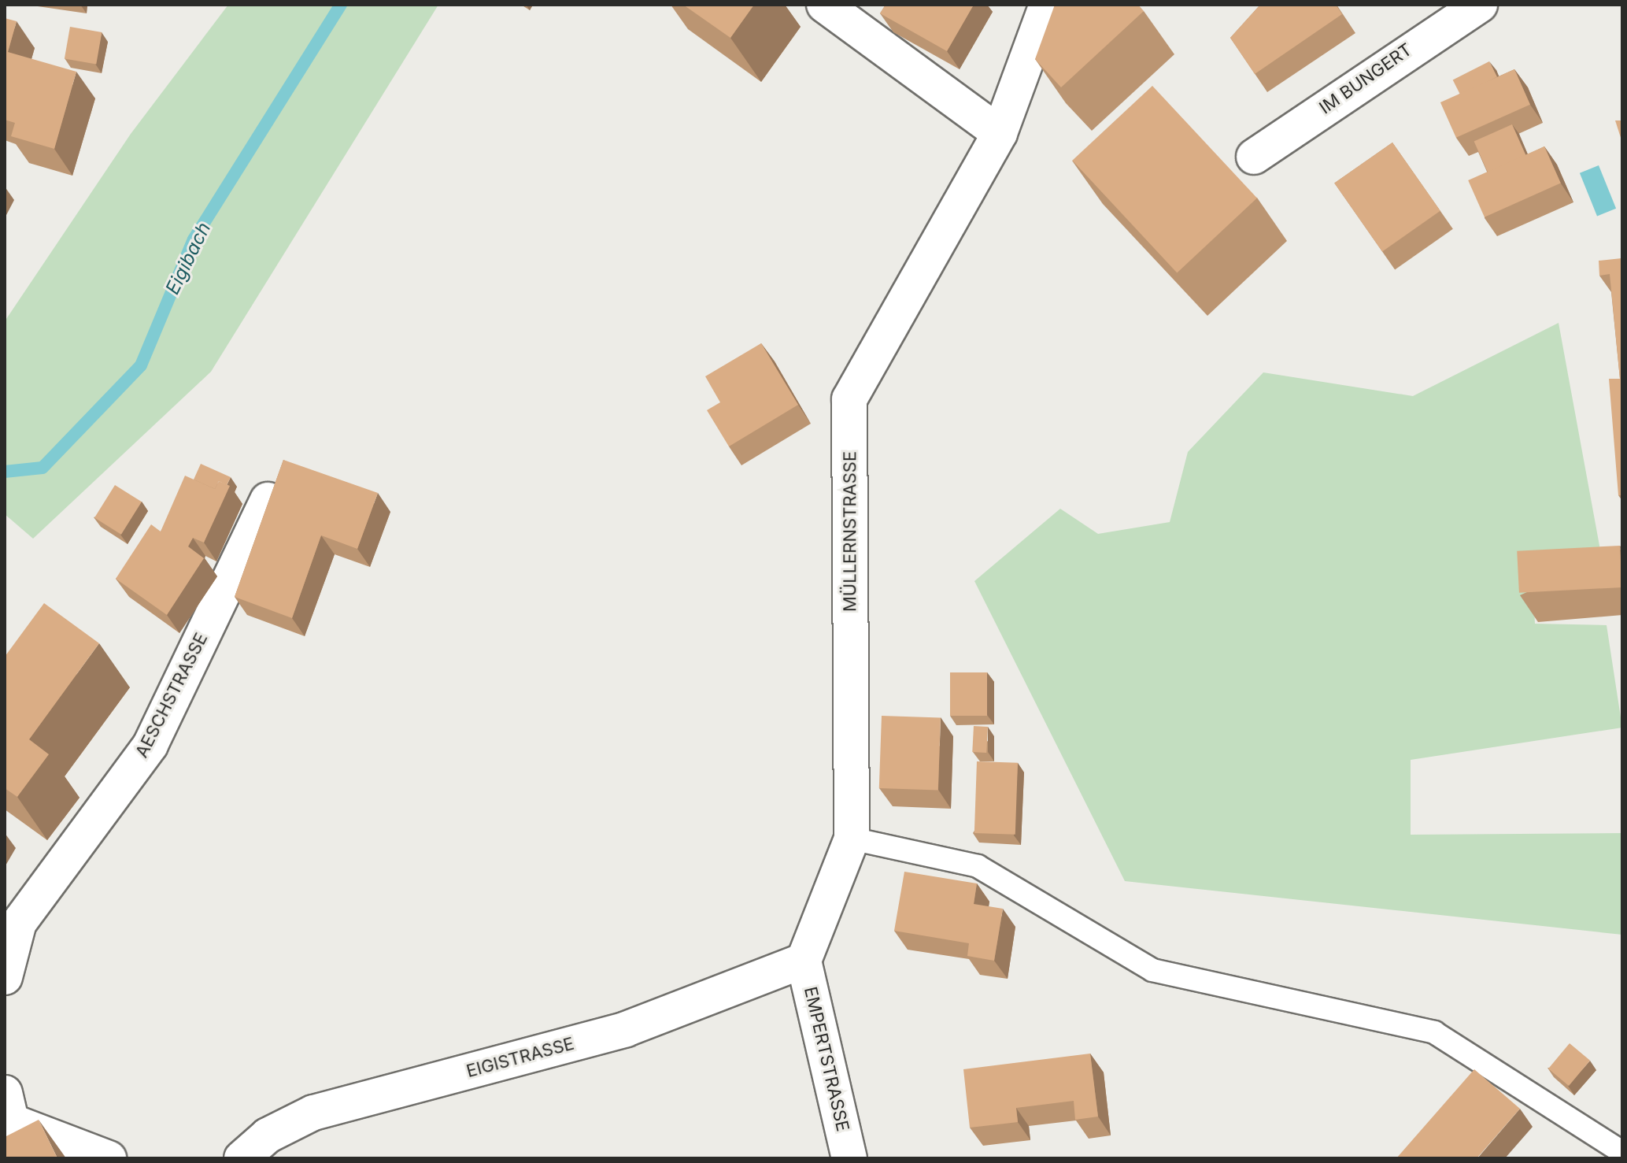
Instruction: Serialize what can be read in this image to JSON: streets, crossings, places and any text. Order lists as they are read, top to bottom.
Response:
{
  "streets": {
    "street": [
      "IM BUNGERT",
      "MÜLLERNSTRASSE",
      "AESCHSTRASSE",
      "EIGISTRASSE",
      "EMPERTSTRASSE"
    ]
  },
  "crossings": [
    ["MÜLLERNSTRASSE", "EIGISTRASSE"],
    ["MÜLLERNSTRASSE", "EMPERTSTRASSE"],
    ["EIGISTRASSE", "EMPERTSTRASSE"]
  ],
  "water": ["Eigibach"]
}
